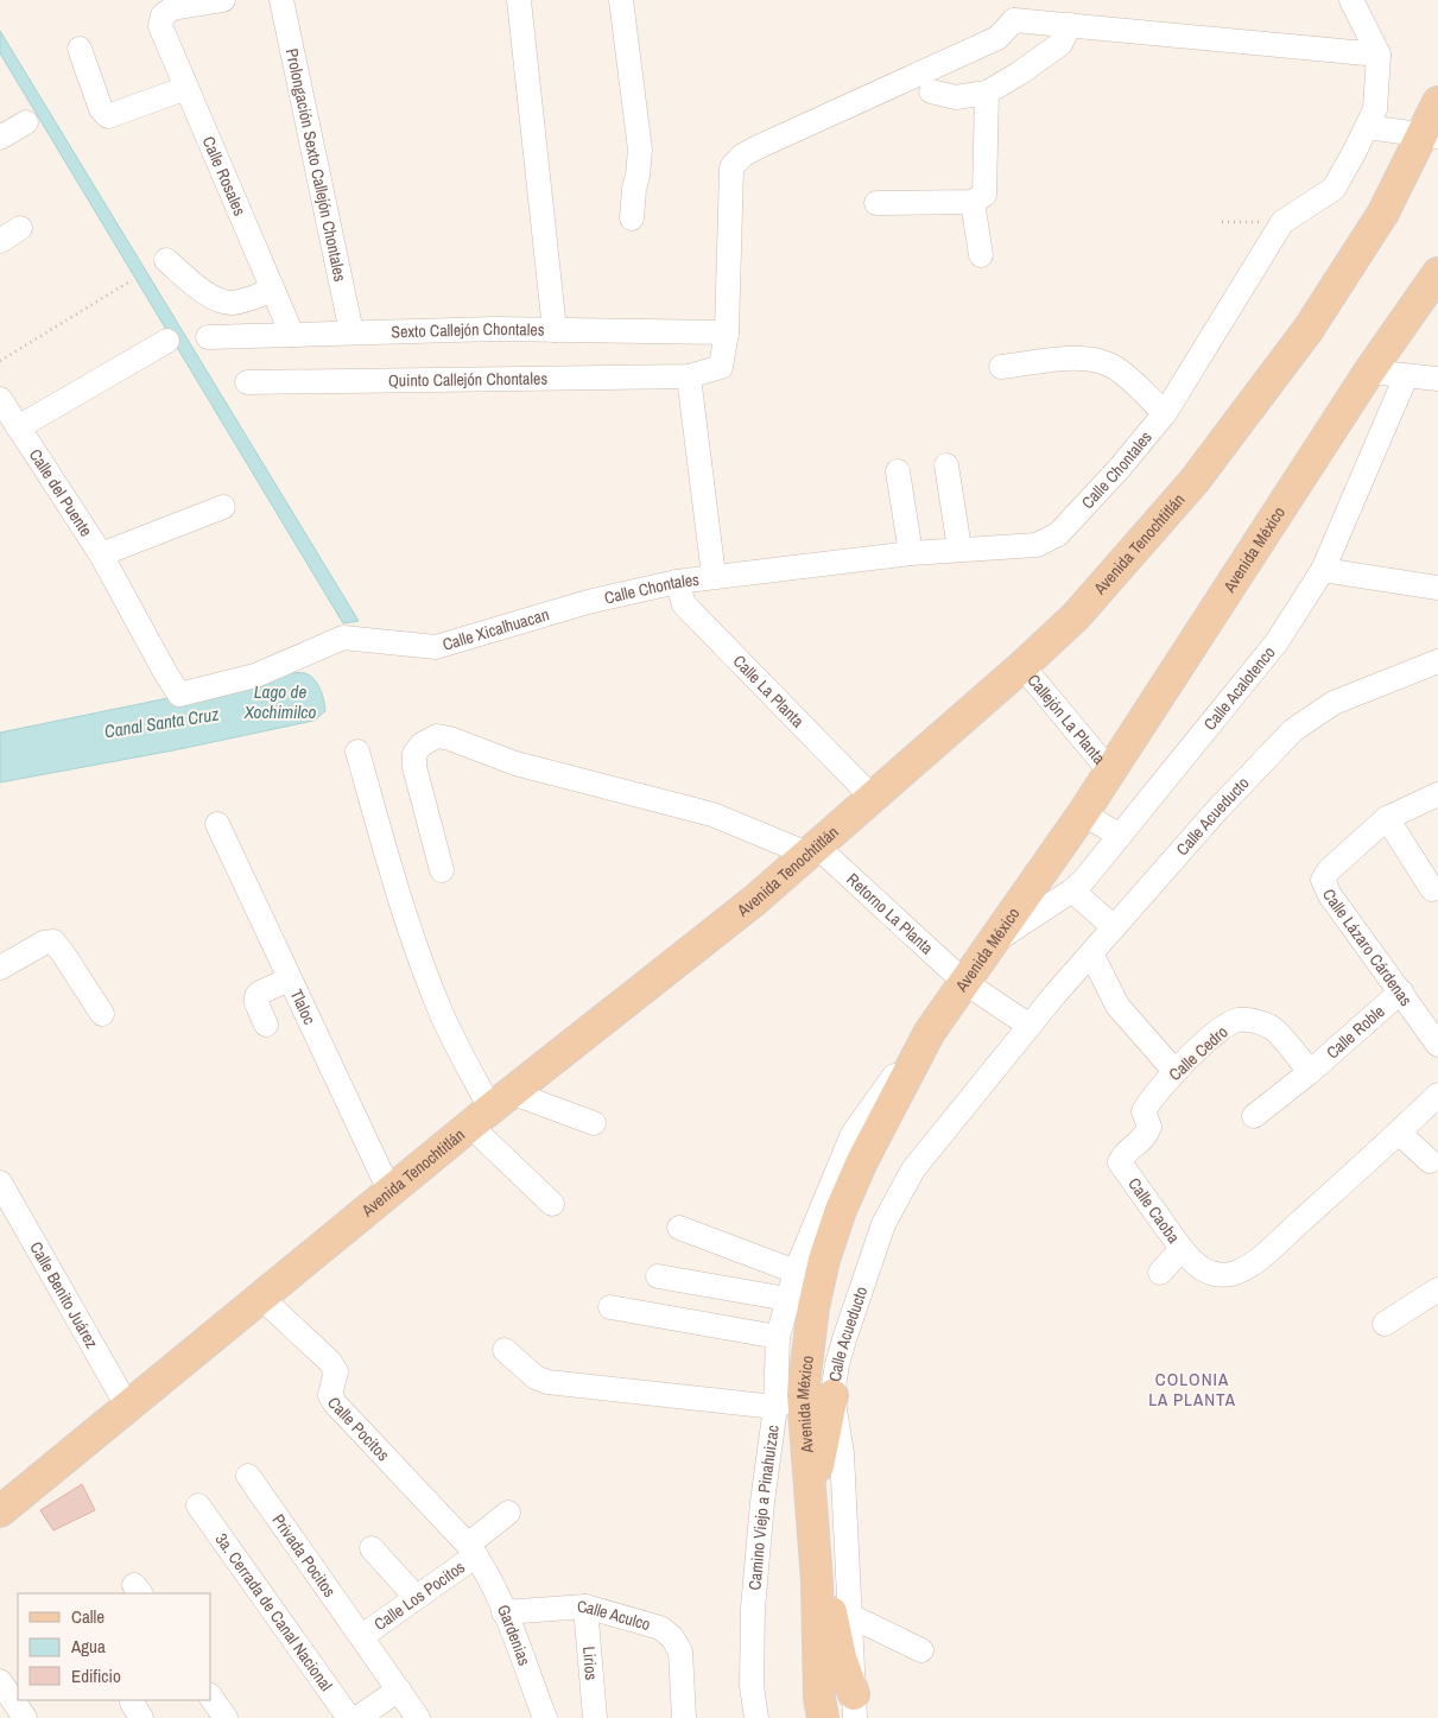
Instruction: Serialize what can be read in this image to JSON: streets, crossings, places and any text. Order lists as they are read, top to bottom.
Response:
{
  "streets": {
    "main road": ["Avenida Tenochtitlán", "Avenida México"],
    "street": [
      "Prolongación Sexto Callejón Chontales",
      "Calle Rosales",
      "Sexto Callejón Chontales",
      "Quinto Callejón Chontales",
      "Calle Chontales",
      "Calle del Puente",
      "Calle Xicalhuacan",
      "Calle Acalotenco",
      "Calle La Planta",
      "Callejón La Planta",
      "Calle Acueducto",
      "Retorno La Planta",
      "Calle Lázaro Cárdenas",
      "Tlaloc",
      "Calle Roble",
      "Calle Cedro",
      "Calle Caoba",
      "Calle Benito Juárez",
      "Calle Pocitos",
      "Camino Viejo a Pinahuizac",
      "Privada Pocitos",
      "Calle Los Pocitos",
      "3a. Cerrada de Canal Nacional",
      "Calle Aculco",
      "Gardenias",
      "Lirios"
    ]
  },
  "crossings": [
    ["Prolongación Sexto Callejón Chontales", "Sexto Callejón Chontales"],
    ["Calle Rosales", "Sexto Callejón Chontales"],
    ["Sexto Callejón Chontales", "Quinto Callejón Chontales"],
    ["Calle Chontales", "Calle Xicalhuacan"],
    ["Calle Chontales", "Calle La Planta"],
    ["Calle del Puente", "Calle Xicalhuacan"],
    ["Avenida Tenochtitlán", "Calle La Planta"],
    ["Avenida Tenochtitlán", "Callejón La Planta"],
    ["Avenida Tenochtitlán", "Retorno La Planta"],
    ["Avenida Tenochtitlán", "Tlaloc"],
    ["Avenida Tenochtitlán", "Calle Benito Juárez"],
    ["Avenida Tenochtitlán", "Calle Pocitos"],
    ["Avenida México", "Calle Acalotenco"],
    ["Avenida México", "Callejón La Planta"],
    ["Avenida México", "Calle Acueducto"],
    ["Avenida México", "Retorno La Planta"],
    ["Avenida México", "Camino Viejo a Pinahuizac"],
    ["Calle Lázaro Cárdenas", "Calle Roble"],
    ["Calle Roble", "Calle Cedro"],
    ["Calle Cedro", "Calle Caoba"],
    ["Calle Pocitos", "Calle Los Pocitos"],
    ["Calle Pocitos", "Gardenias"],
    ["Privada Pocitos", "Calle Los Pocitos"],
    ["Calle Los Pocitos", "Gardenias"],
    ["Calle Aculco", "Gardenias"],
    ["Calle Aculco", "Lirios"]
  ],
  "districts": ["COLONIA LA PLANTA"],
  "water": ["Lago de Xochimilco", "Canal Santa Cruz"],
  "legend": ["Calle", "Agua", "Edificio"]
}
